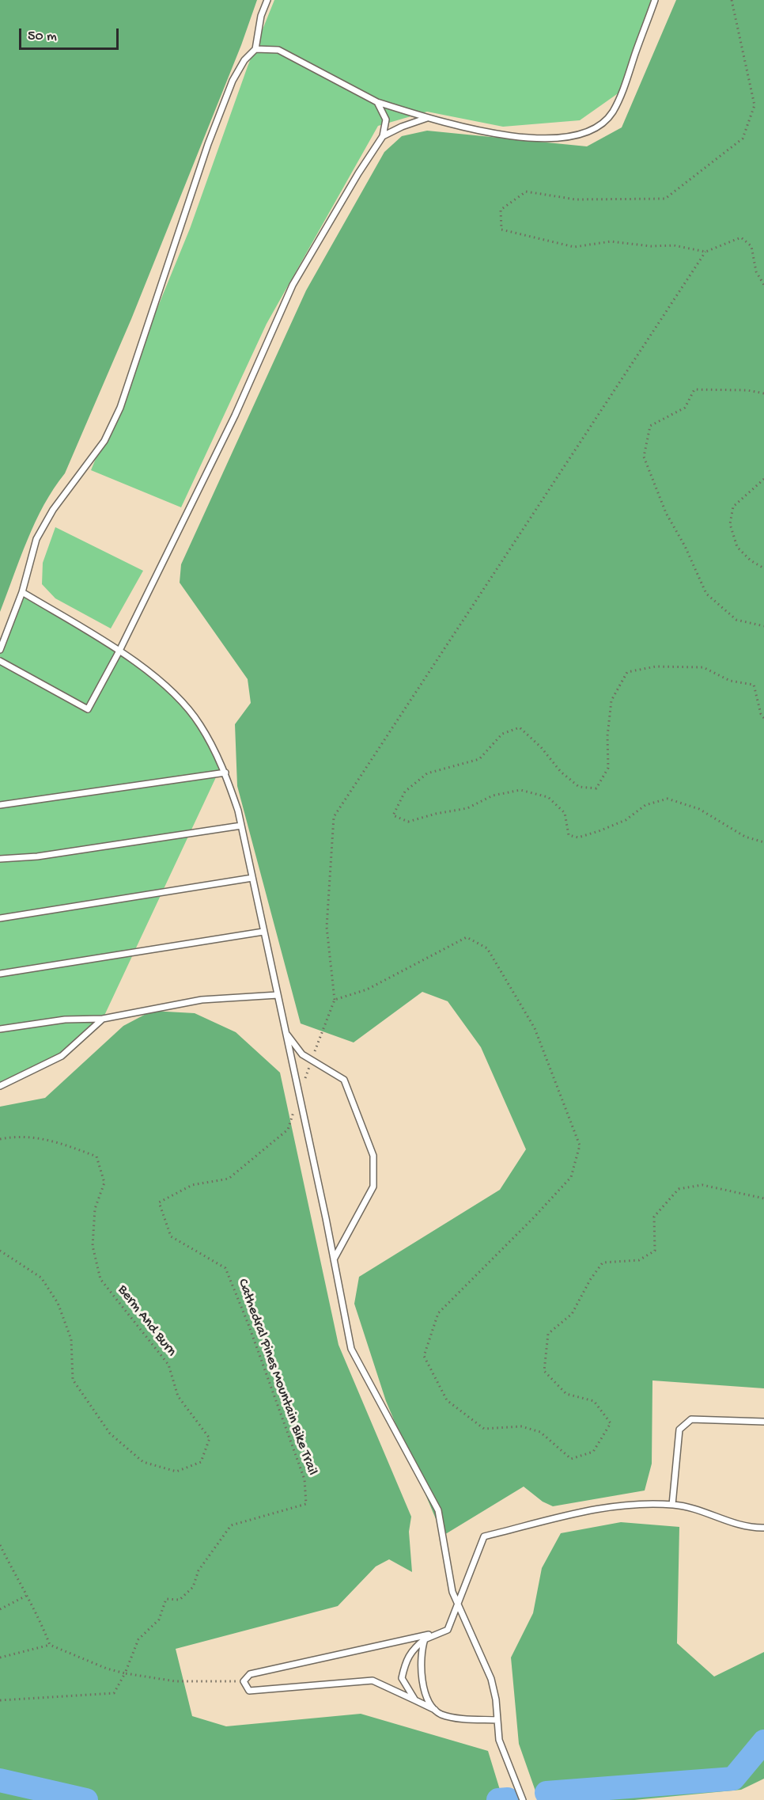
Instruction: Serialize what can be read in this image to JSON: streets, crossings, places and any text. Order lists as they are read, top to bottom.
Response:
{
  "streets": {
    "path": ["Berm And Burn", "Cathedral Pines Mountain Bike Trail"]
  },
  "scale_bar": "50 m"
}
